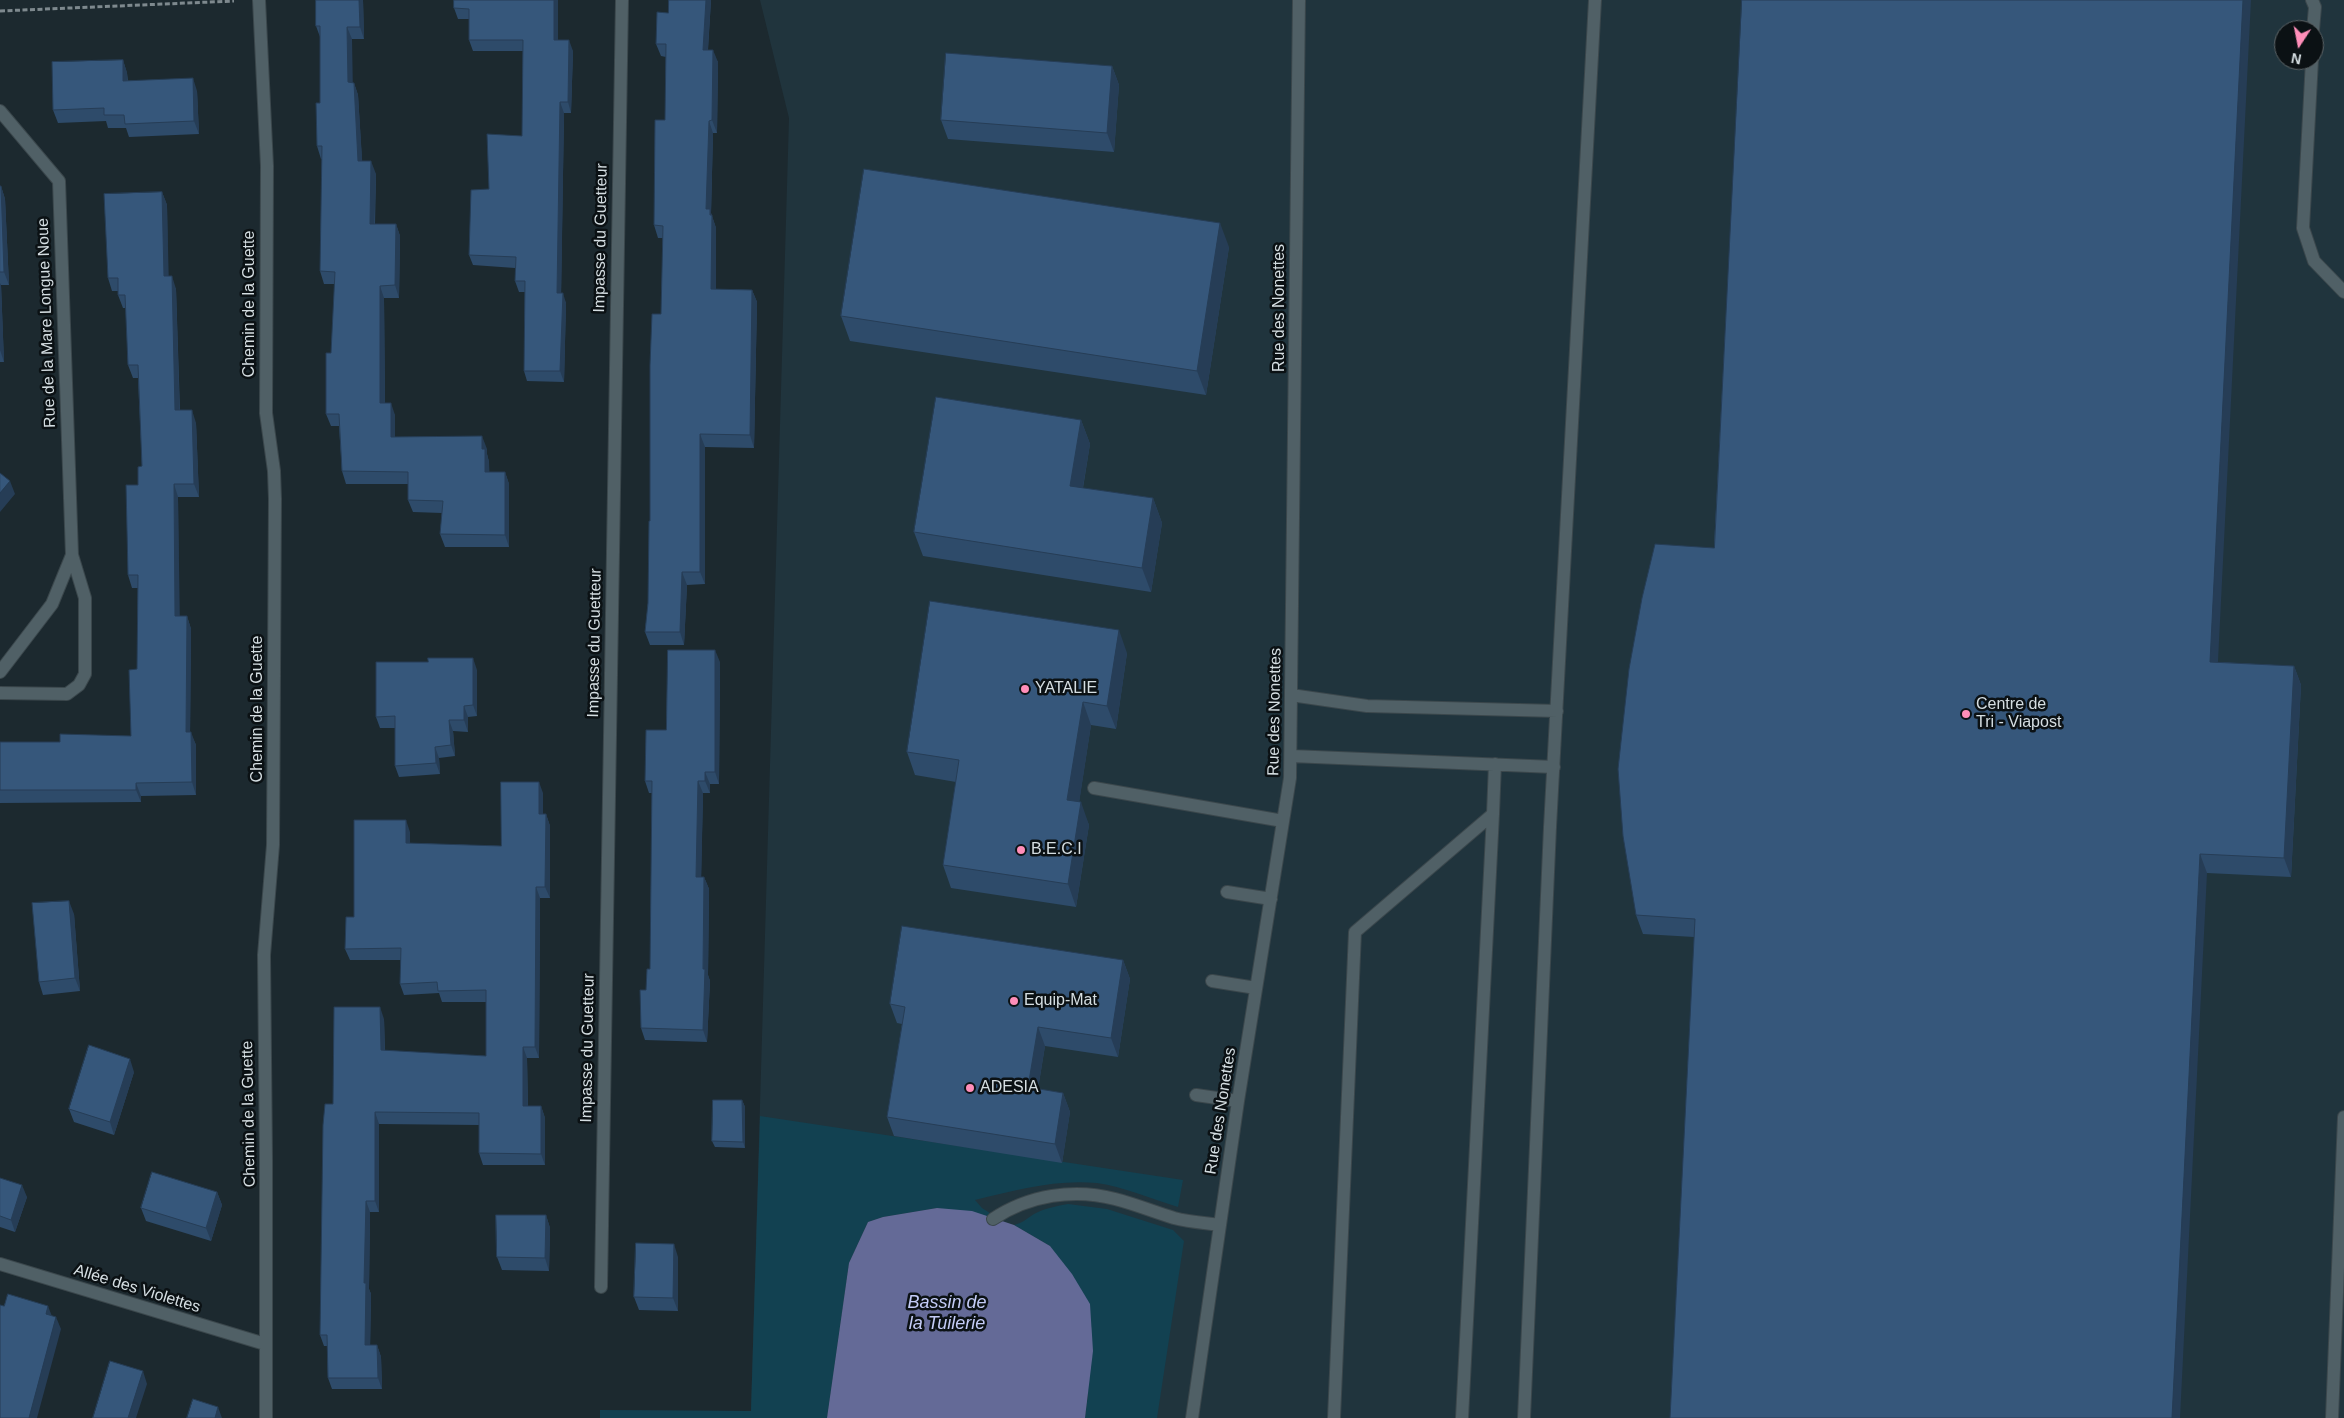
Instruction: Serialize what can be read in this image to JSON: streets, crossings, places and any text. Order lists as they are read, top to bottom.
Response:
{
  "streets": {
    "street": [
      "Impasse du Guetteur",
      "Chemin de la Guette",
      "Rue des Nonettes",
      "Rue de la Mare Longue Noue",
      "Allée des Violettes"
    ]
  },
  "crossings": [
    ["Chemin de la Guette", "Allée des Violettes"]
  ],
  "water": ["Bassin de la Tuilerie"],
  "places": [
    "YATALIE",
    "Centre de Tri - Viapost",
    "B.E.C.I",
    "Equip-Mat",
    "ADESIA"
  ],
  "north": "bottom"
}
